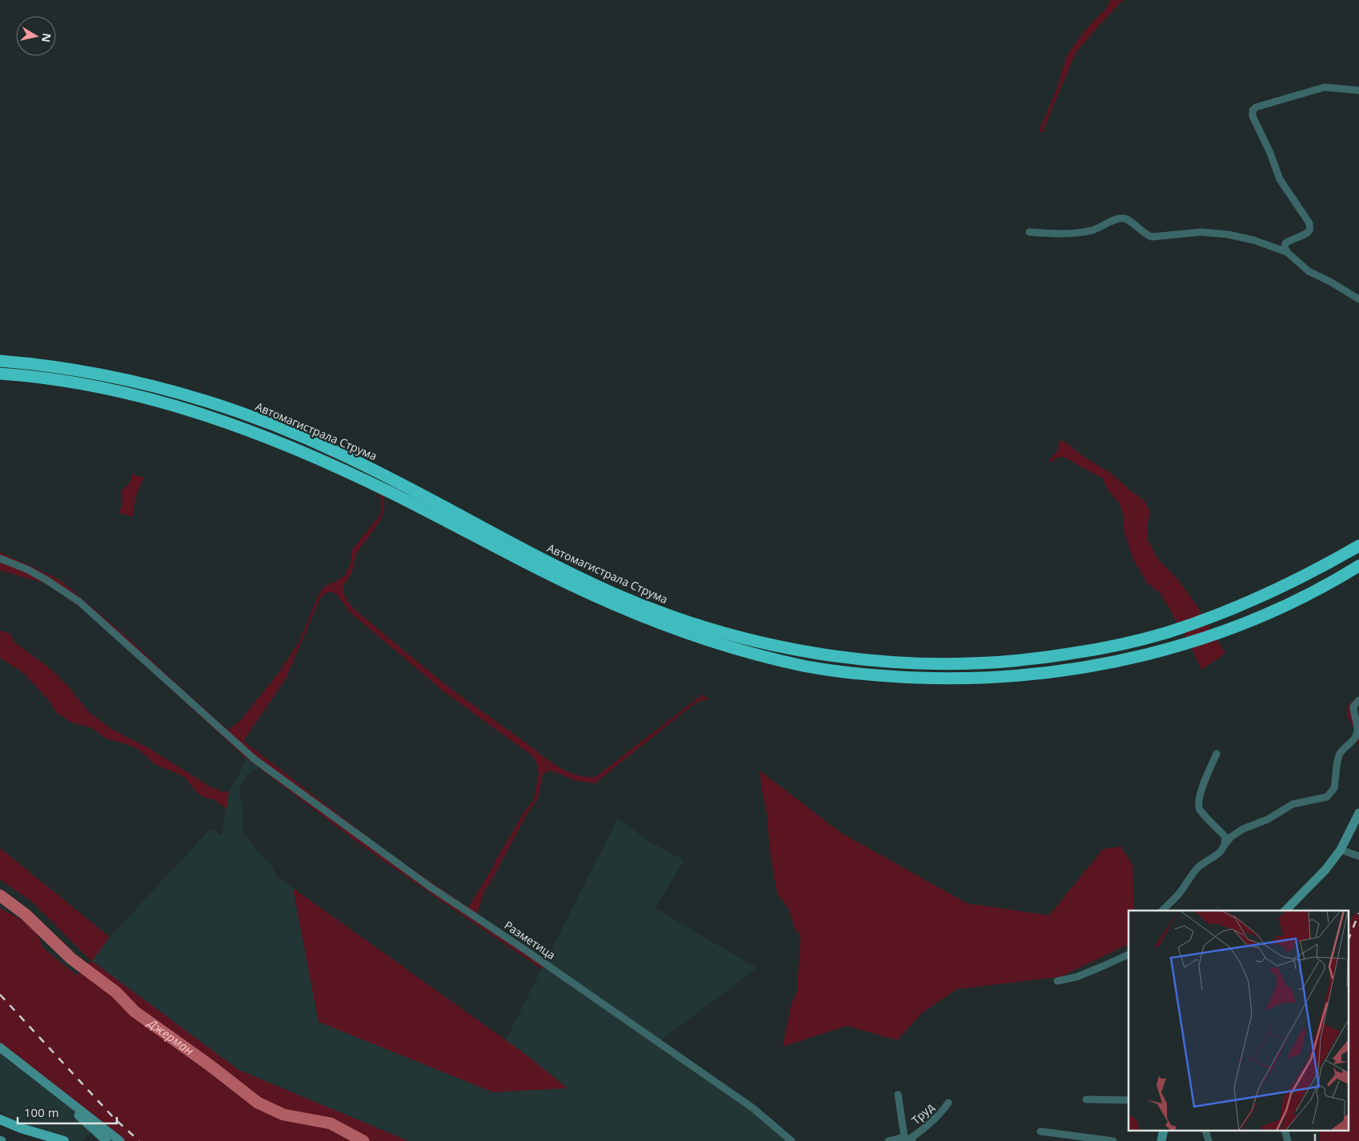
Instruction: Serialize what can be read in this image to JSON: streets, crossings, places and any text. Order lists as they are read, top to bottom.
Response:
{
  "streets": {
    "highway": ["Автомагистрала Струма"],
    "street": ["Разметица", "Труд"]
  },
  "water": ["Джерман"],
  "scale_bar": "100 m",
  "north": "right"
}
